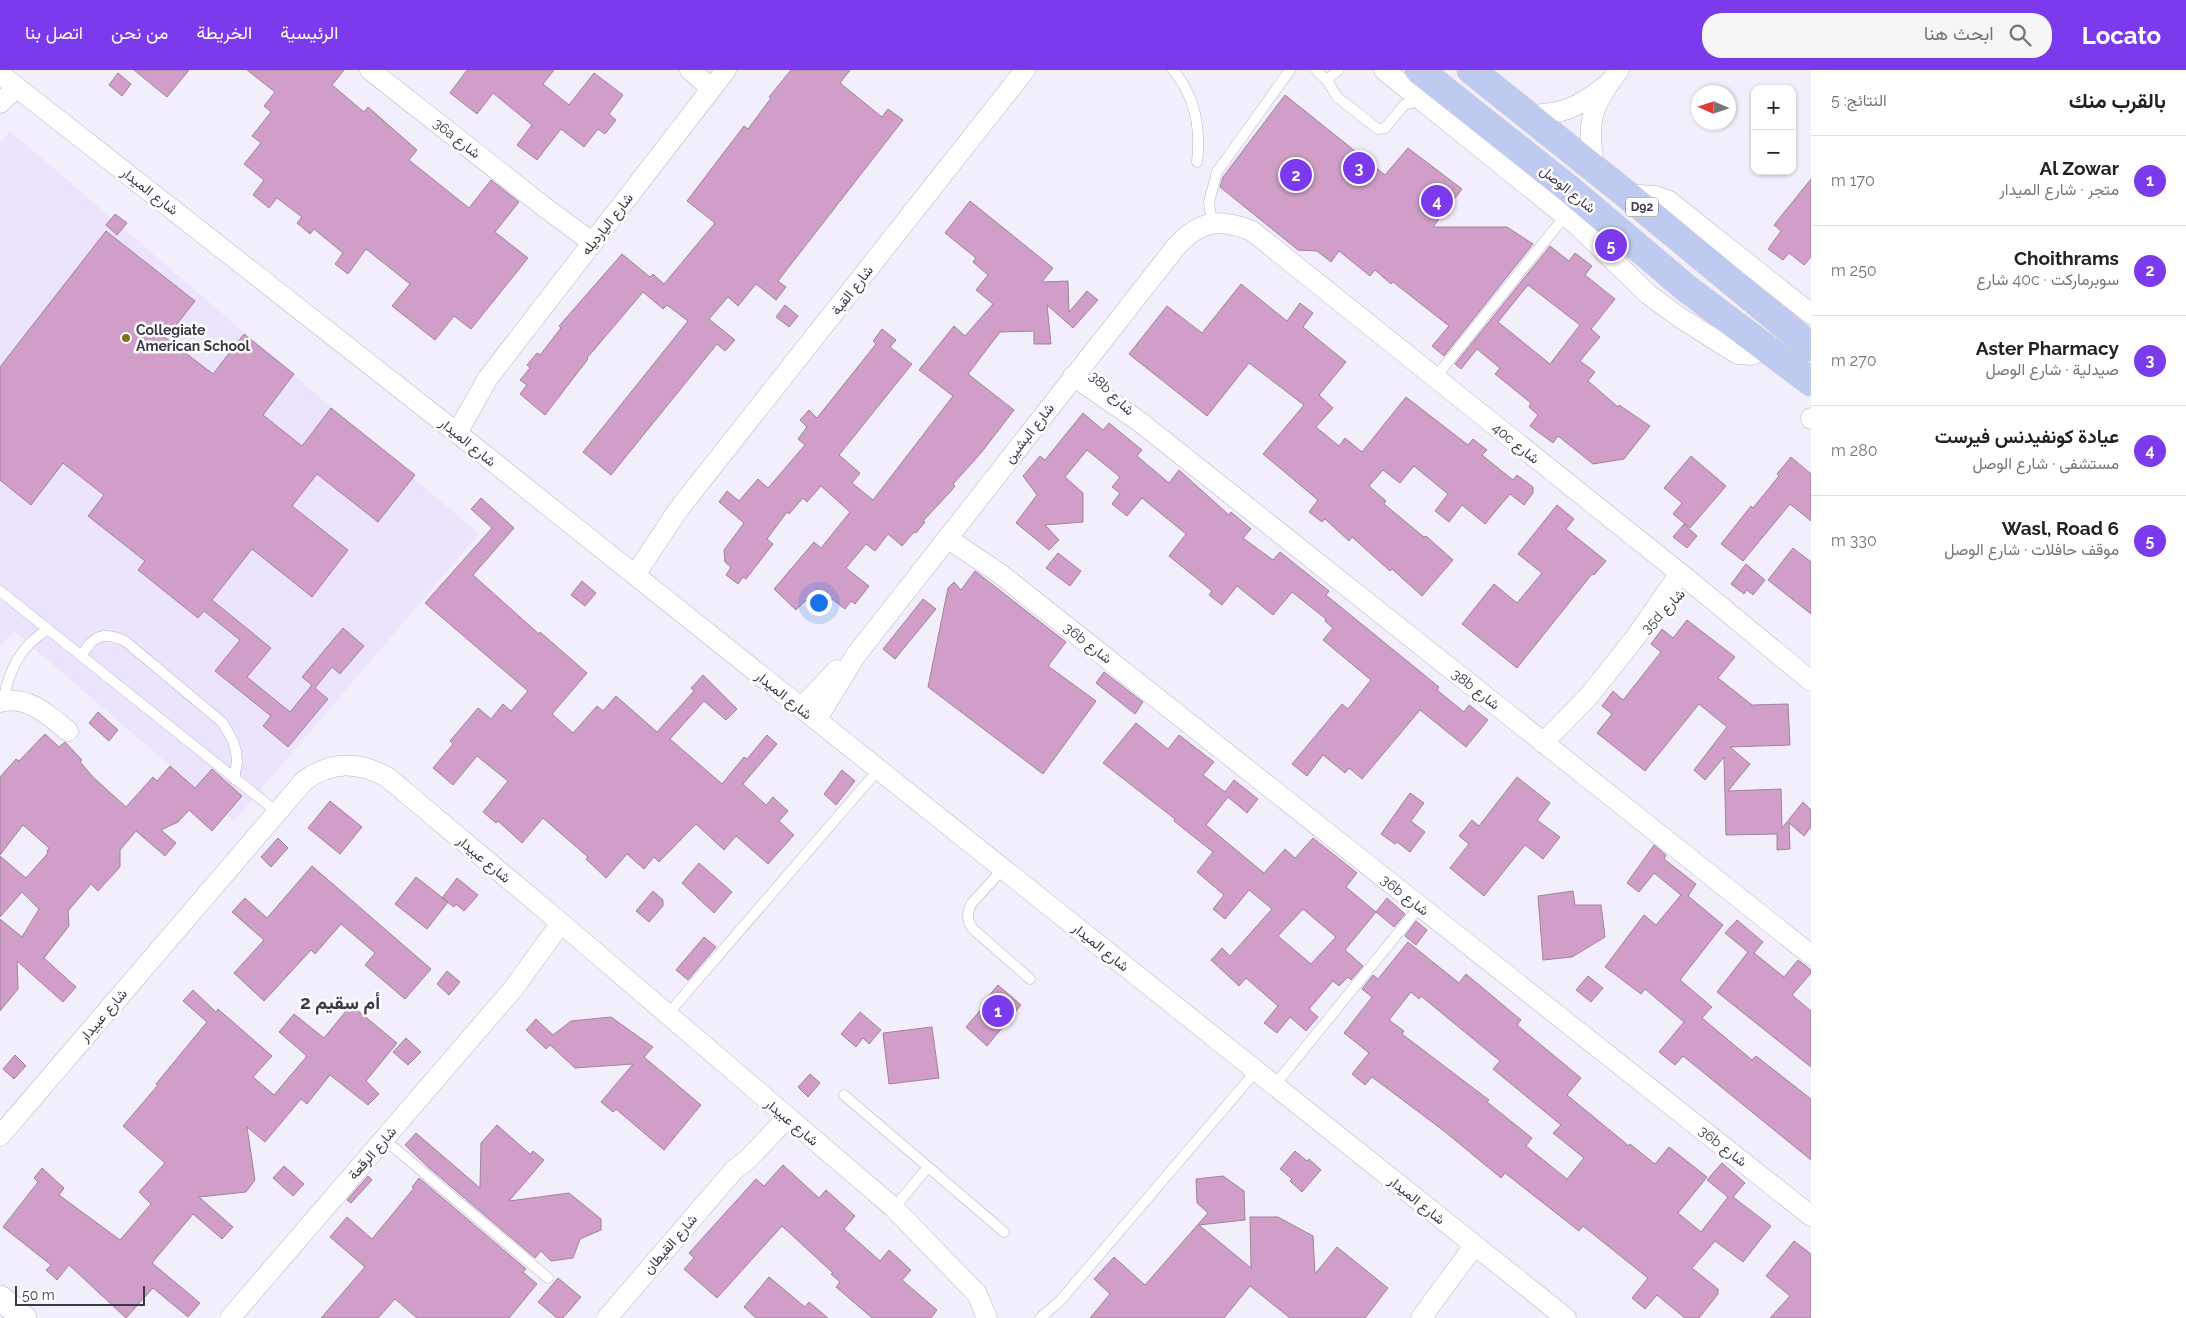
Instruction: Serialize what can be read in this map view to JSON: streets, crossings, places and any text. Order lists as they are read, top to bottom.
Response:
{
  "streets": {
    "main road": ["شارع الوصل", "D92"],
    "street": [
      "36a شارع",
      "شارع الميدار",
      "شارع اليارديله",
      "شارع القبة",
      "38b شارع",
      "شارع البشين",
      "40c شارع",
      "35d شارع",
      "36b شارع",
      "شارع عبيدار",
      "شارع الرقعة",
      "شارع القيطان"
    ]
  },
  "crossings": [
    ["36a شارع", "شارع اليارديله"],
    ["شارع الميدار", "شارع اليارديله"],
    ["شارع الميدار", "شارع القبة"],
    ["شارع الميدار", "شارع البشين"],
    ["38b شارع", "شارع البشين"],
    ["38b شارع", "35d شارع"],
    ["شارع البشين", "40c شارع"],
    ["شارع البشين", "36b شارع"],
    ["40c شارع", "35d شارع"],
    ["شارع عبيدار", "شارع الرقعة"],
    ["شارع عبيدار", "شارع القيطان"]
  ],
  "districts": ["أم سقيم 2"],
  "places": ["Collegiate American School"],
  "scale_bar": "50 m",
  "north": "left",
  "page": {
    "header": "Locato",
    "search": "ابحث هنا",
    "nav": [
      "الرئيسية",
      "الخريطة",
      "من نحن",
      "اتصل بنا"
    ],
    "heading": ["بالقرب منك", "النتائج: 5"],
    "map_buttons": ["+", "−"],
    "list": [
      {
        "mark": "1",
        "name": "Al Zowar",
        "note": "متجر · شارع الميدار",
        "value": "170 m"
      },
      {
        "mark": "2",
        "name": "Choithrams",
        "note": "سوبرماركت · 40c شارع",
        "value": "250 m"
      },
      {
        "mark": "3",
        "name": "Aster Pharmacy",
        "note": "صيدلية · شارع الوصل",
        "value": "270 m"
      },
      {
        "mark": "4",
        "name": "عيادة كونفيدنس فيرست",
        "note": "مستشفى · شارع الوصل",
        "value": "280 m"
      },
      {
        "mark": "5",
        "name": "Wasl, Road 6",
        "note": "موقف حافلات · شارع الوصل",
        "value": "330 m"
      }
    ],
    "pins": [
      "3",
      "2",
      "4",
      "5",
      "1"
    ],
    "scale": "50 m"
  }
}
